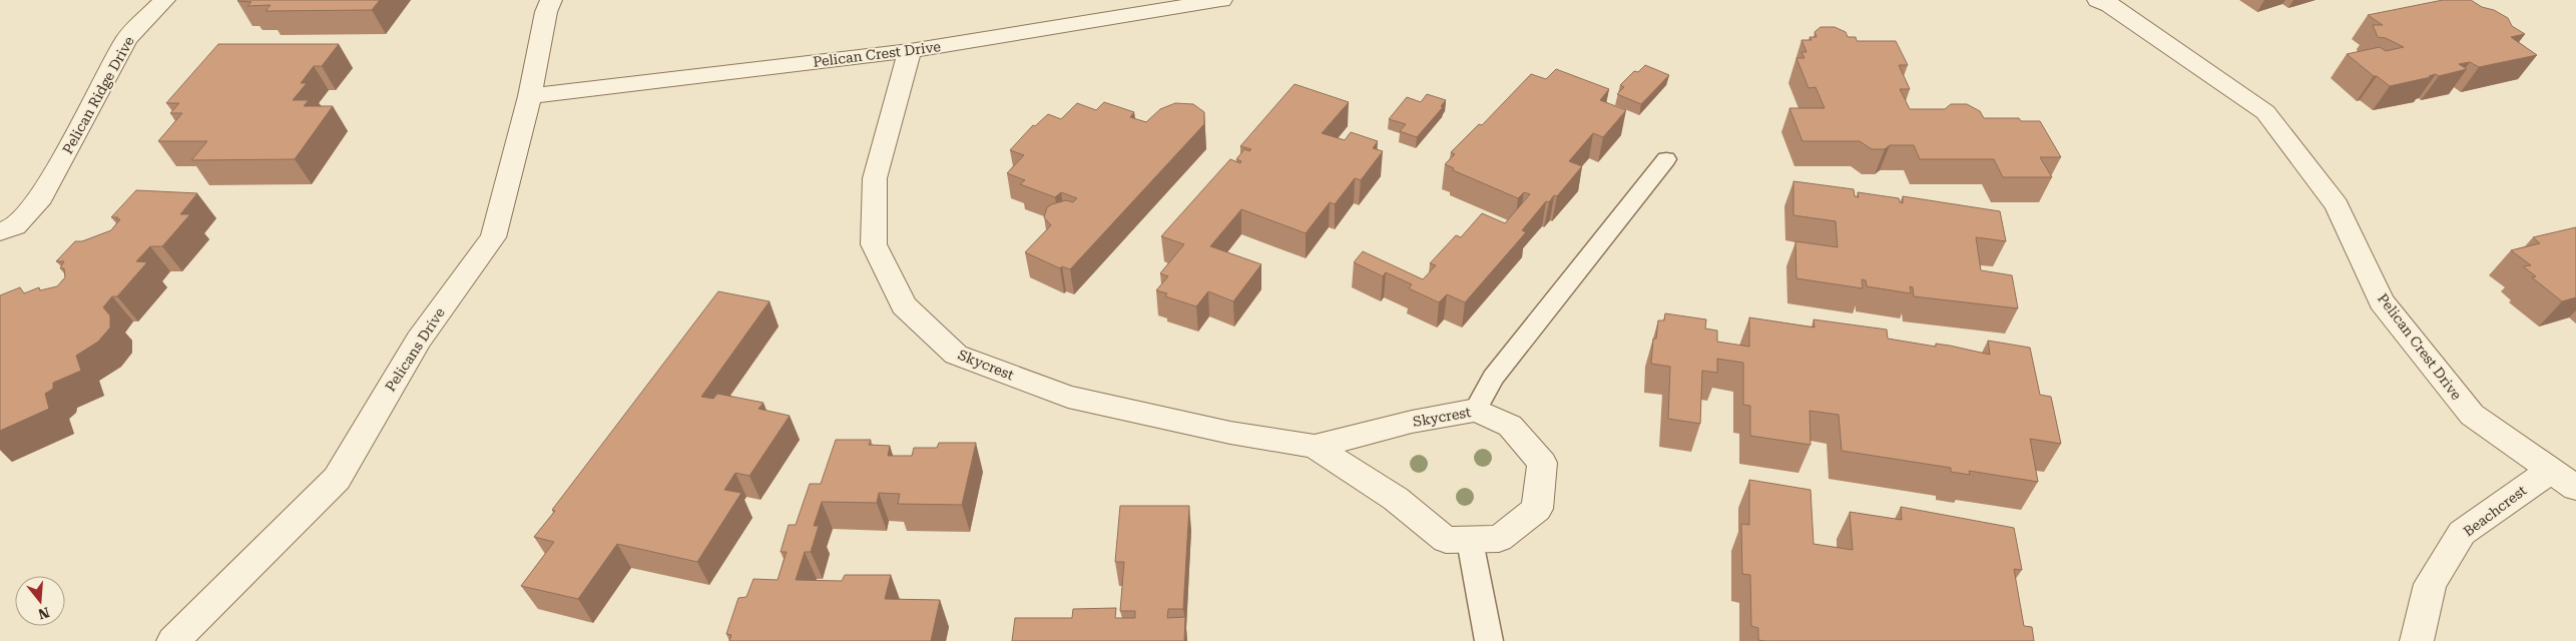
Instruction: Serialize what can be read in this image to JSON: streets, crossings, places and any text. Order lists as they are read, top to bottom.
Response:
{
  "streets": {
    "street": [
      "Pelican Crest Drive",
      "Pelican Ridge Drive",
      "Pelicans Drive",
      "Skycrest",
      "Beachcrest"
    ]
  },
  "crossings": [
    ["Pelican Crest Drive", "Pelicans Drive"],
    ["Pelican Crest Drive", "Skycrest"],
    ["Pelican Crest Drive", "Beachcrest"]
  ],
  "north": "bottom"
}
